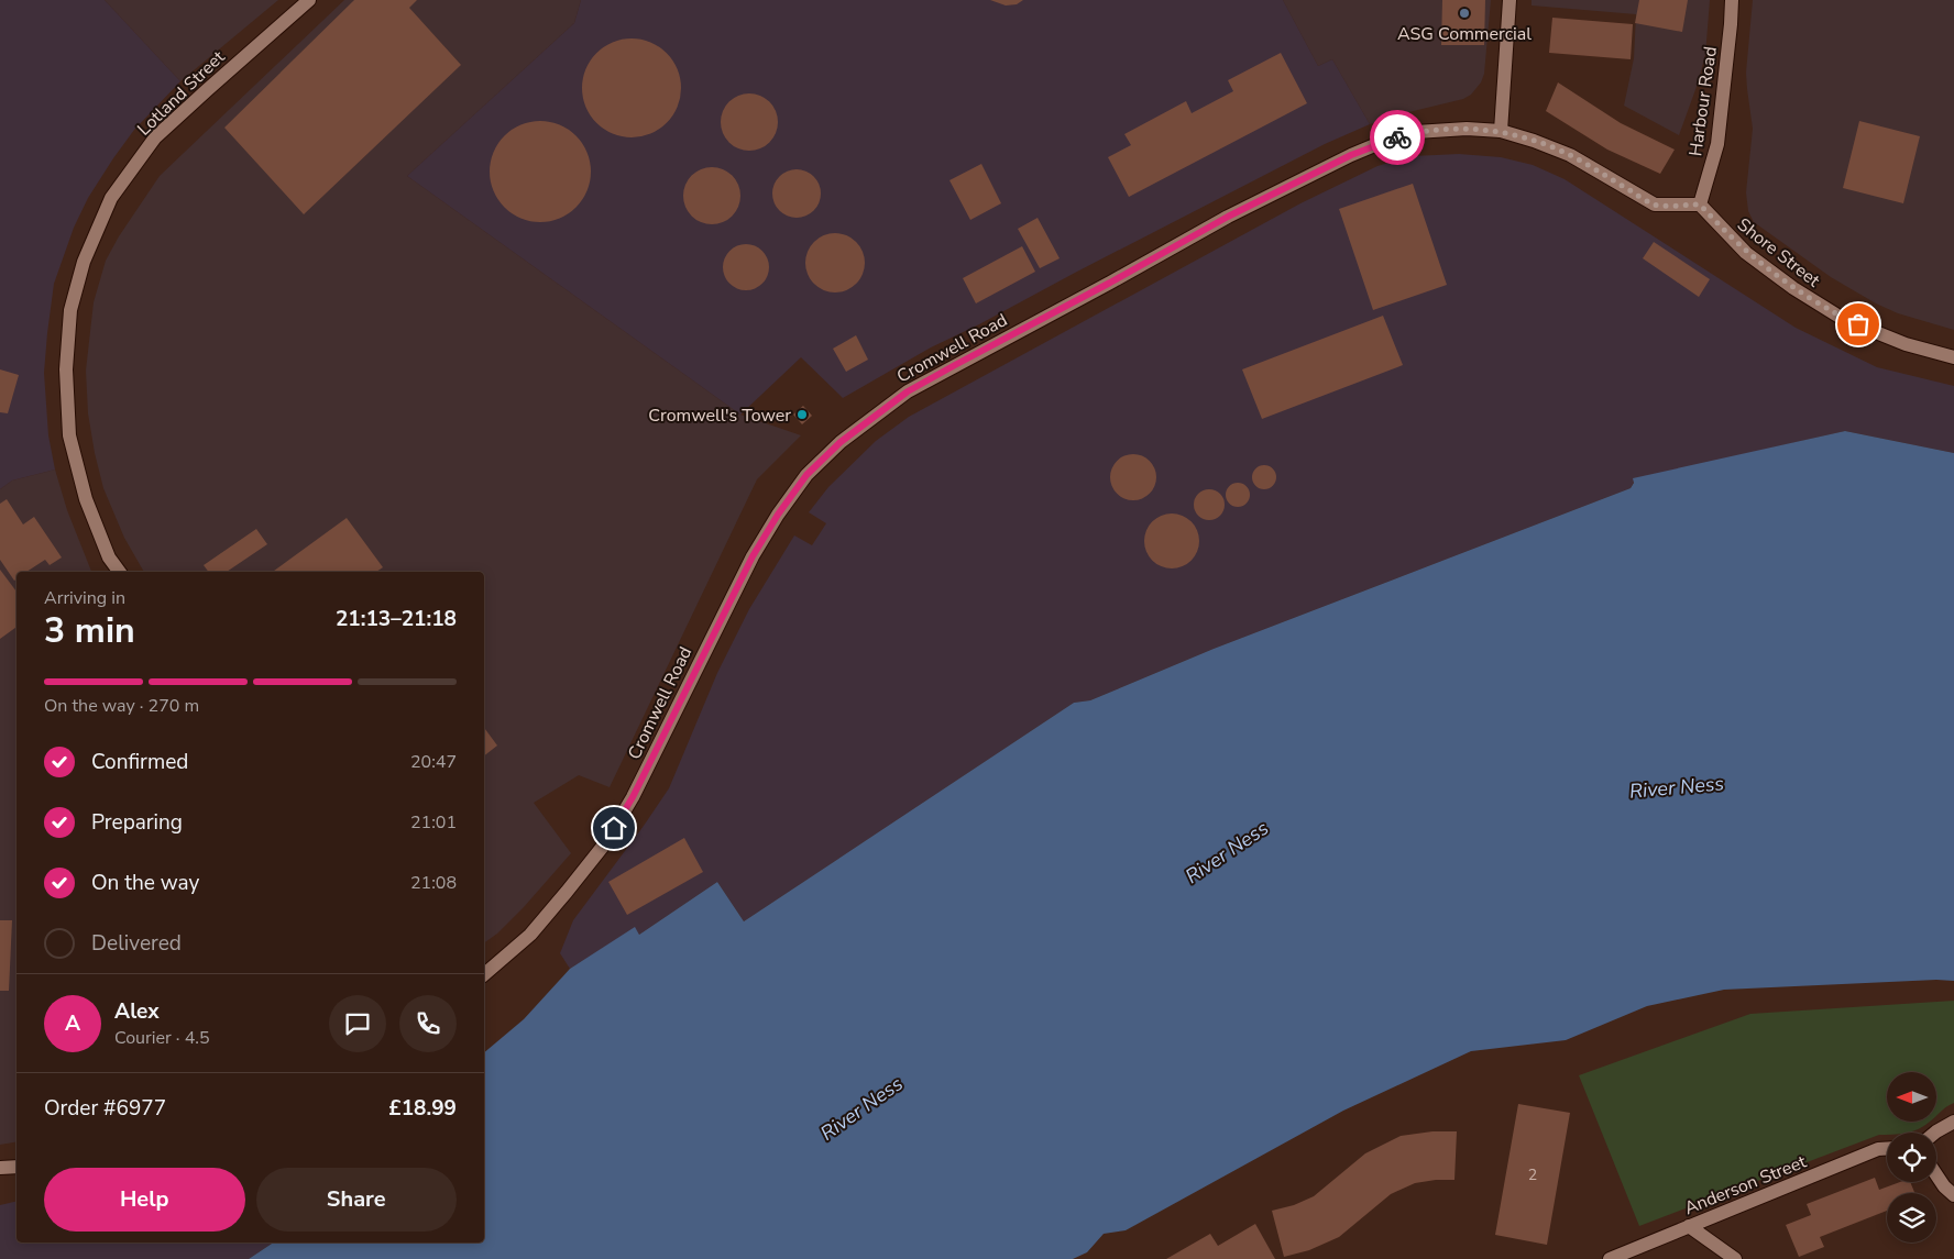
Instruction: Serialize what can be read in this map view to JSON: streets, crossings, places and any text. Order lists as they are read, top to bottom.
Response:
{
  "streets": {
    "street": [
      "Lotland Street",
      "Harbour Road",
      "Shore Street",
      "Cromwell Road",
      "Anderson Street"
    ]
  },
  "crossings": [
    ["Harbour Road", "Shore Street"]
  ],
  "water": ["River Ness"],
  "places": ["ASG Commercial", "Cromwell's Tower"],
  "house_numbers": ["2"],
  "north": "left",
  "page": {
    "heading": ["3 min", "Arriving in", "21:13–21:18"],
    "panel": [
      "Alex",
      "Courier · 4.5",
      "Order #6977",
      "£18.99"
    ],
    "bar": "On the way · 270 m",
    "list": [
      ["Confirmed", "20:47"],
      ["Preparing", "21:01"],
      ["On the way", "21:08"],
      "Delivered"
    ],
    "round": "A",
    "buttons": ["Help", "Share"]
  }
}
